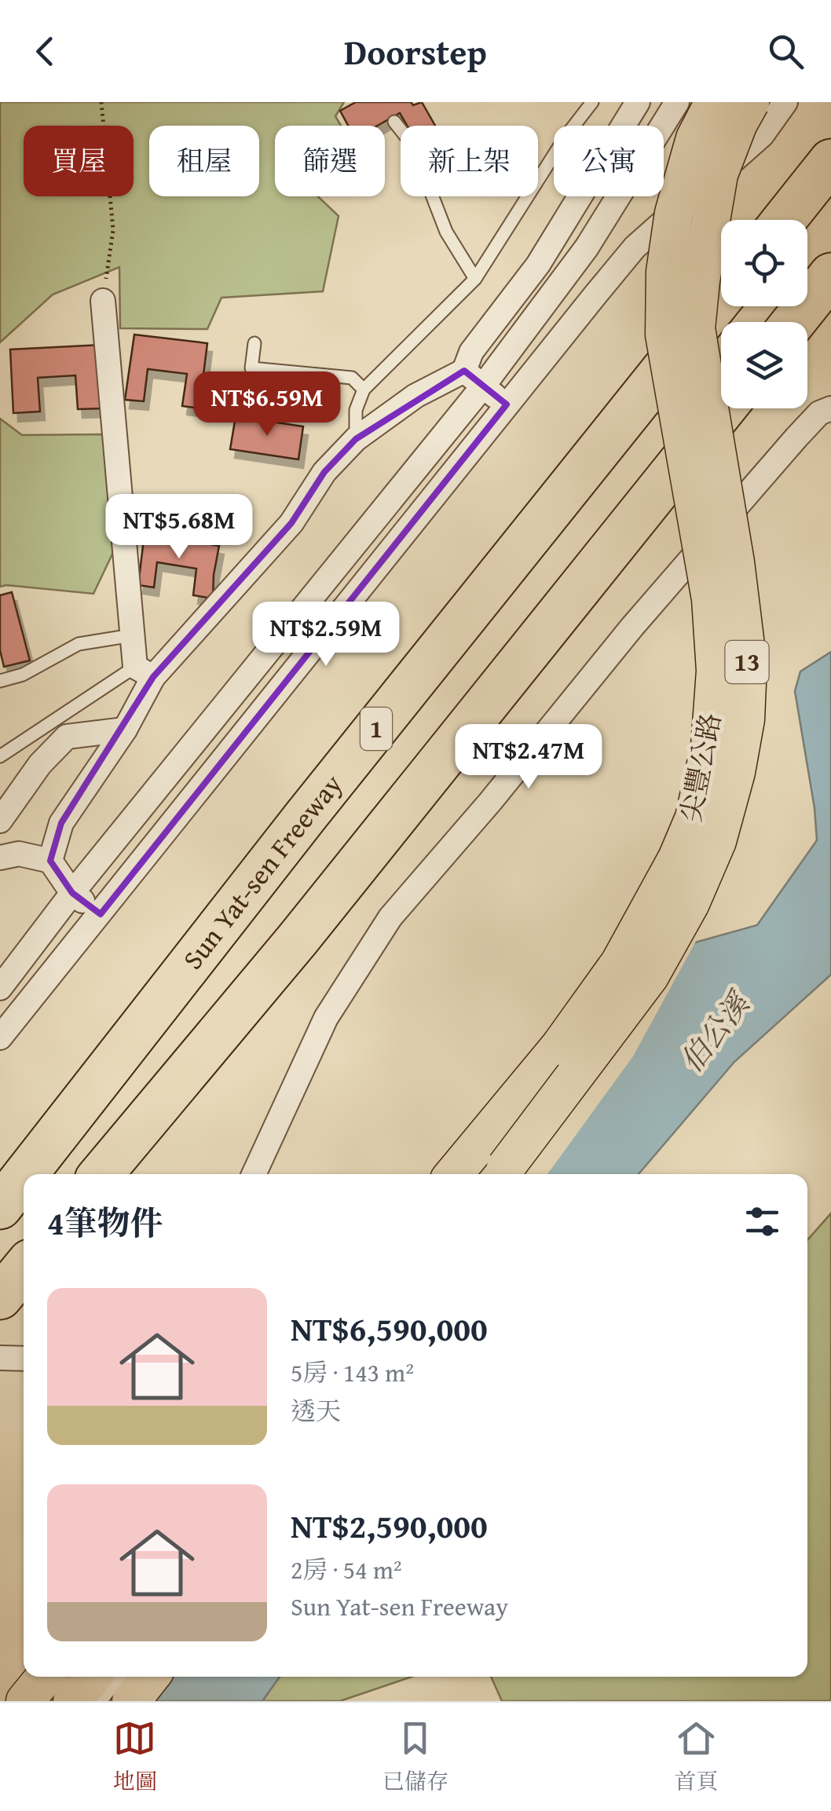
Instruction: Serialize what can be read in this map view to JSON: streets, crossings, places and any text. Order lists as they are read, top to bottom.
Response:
{
  "streets": {
    "highway": ["1", "Sun Yat-sen Freeway"],
    "main road": ["13", "尖豐公路"]
  },
  "water": ["伯公溪"],
  "page": {
    "header": "Doorstep",
    "chip": [
      "買屋",
      "租屋",
      "篩選",
      "新上架",
      "公寓"
    ],
    "price": [
      "NT$6.59M",
      "NT$5.68M",
      "NT$2.59M",
      "NT$2.47M"
    ],
    "heading": "4筆物件",
    "list": [
      {
        "name": "NT$6,590,000",
        "note": "5房 · 143 m² · 透天"
      },
      {
        "name": "NT$2,590,000",
        "note": "2房 · 54 m² · Sun Yat-sen Freeway"
      }
    ],
    "tabs": ["地圖", "已儲存", "首頁"]
  }
}
